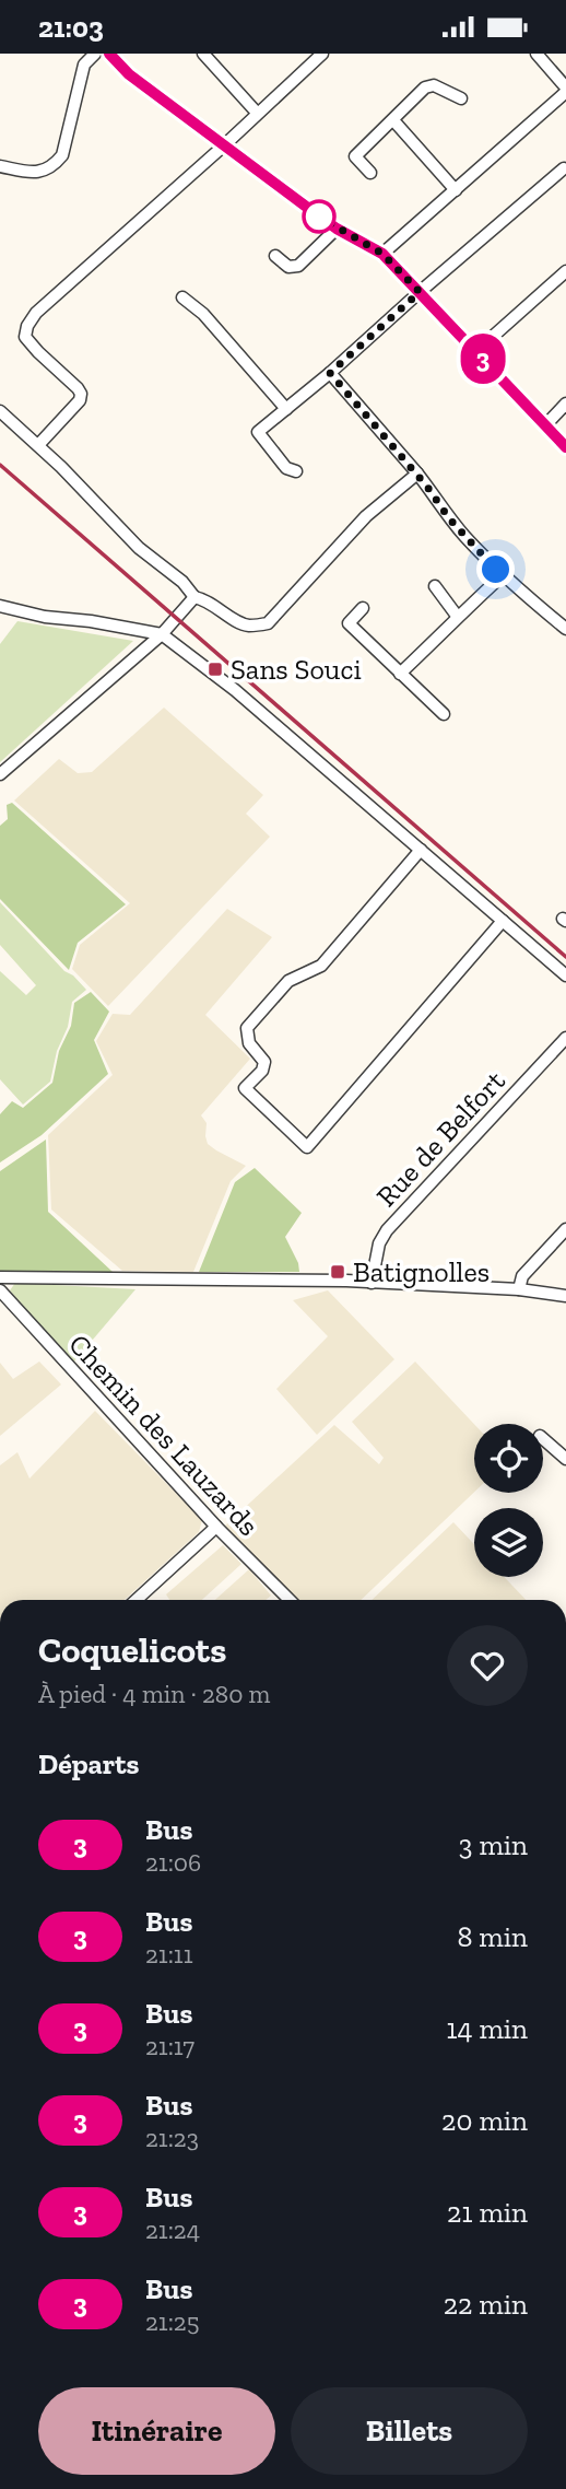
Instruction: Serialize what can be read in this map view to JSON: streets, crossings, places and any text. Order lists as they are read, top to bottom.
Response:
{
  "streets": {
    "street": ["Rue de Belfort", "Chemin des Lauzards"]
  },
  "places": {
    "transit": ["Sans Souci", "Batignolles"]
  },
  "lines": ["bus line 3"],
  "page": {
    "status": "21:03",
    "on_map": "3",
    "heading": [
      ["Coquelicots", "À pied · 4 min · 280 m"],
      "Départs"
    ],
    "list": [
      {
        "mark": "3",
        "name": "Bus",
        "note": "21:06",
        "value": "3 min"
      },
      {
        "mark": "3",
        "name": "Bus",
        "note": "21:11",
        "value": "8 min"
      },
      {
        "mark": "3",
        "name": "Bus",
        "note": "21:17",
        "value": "14 min"
      },
      {
        "mark": "3",
        "name": "Bus",
        "note": "21:23",
        "value": "20 min"
      },
      {
        "mark": "3",
        "name": "Bus",
        "note": "21:24",
        "value": "21 min"
      },
      {
        "mark": "3",
        "name": "Bus",
        "note": "21:25",
        "value": "22 min"
      }
    ],
    "buttons": ["Itinéraire", "Billets"]
  }
}
